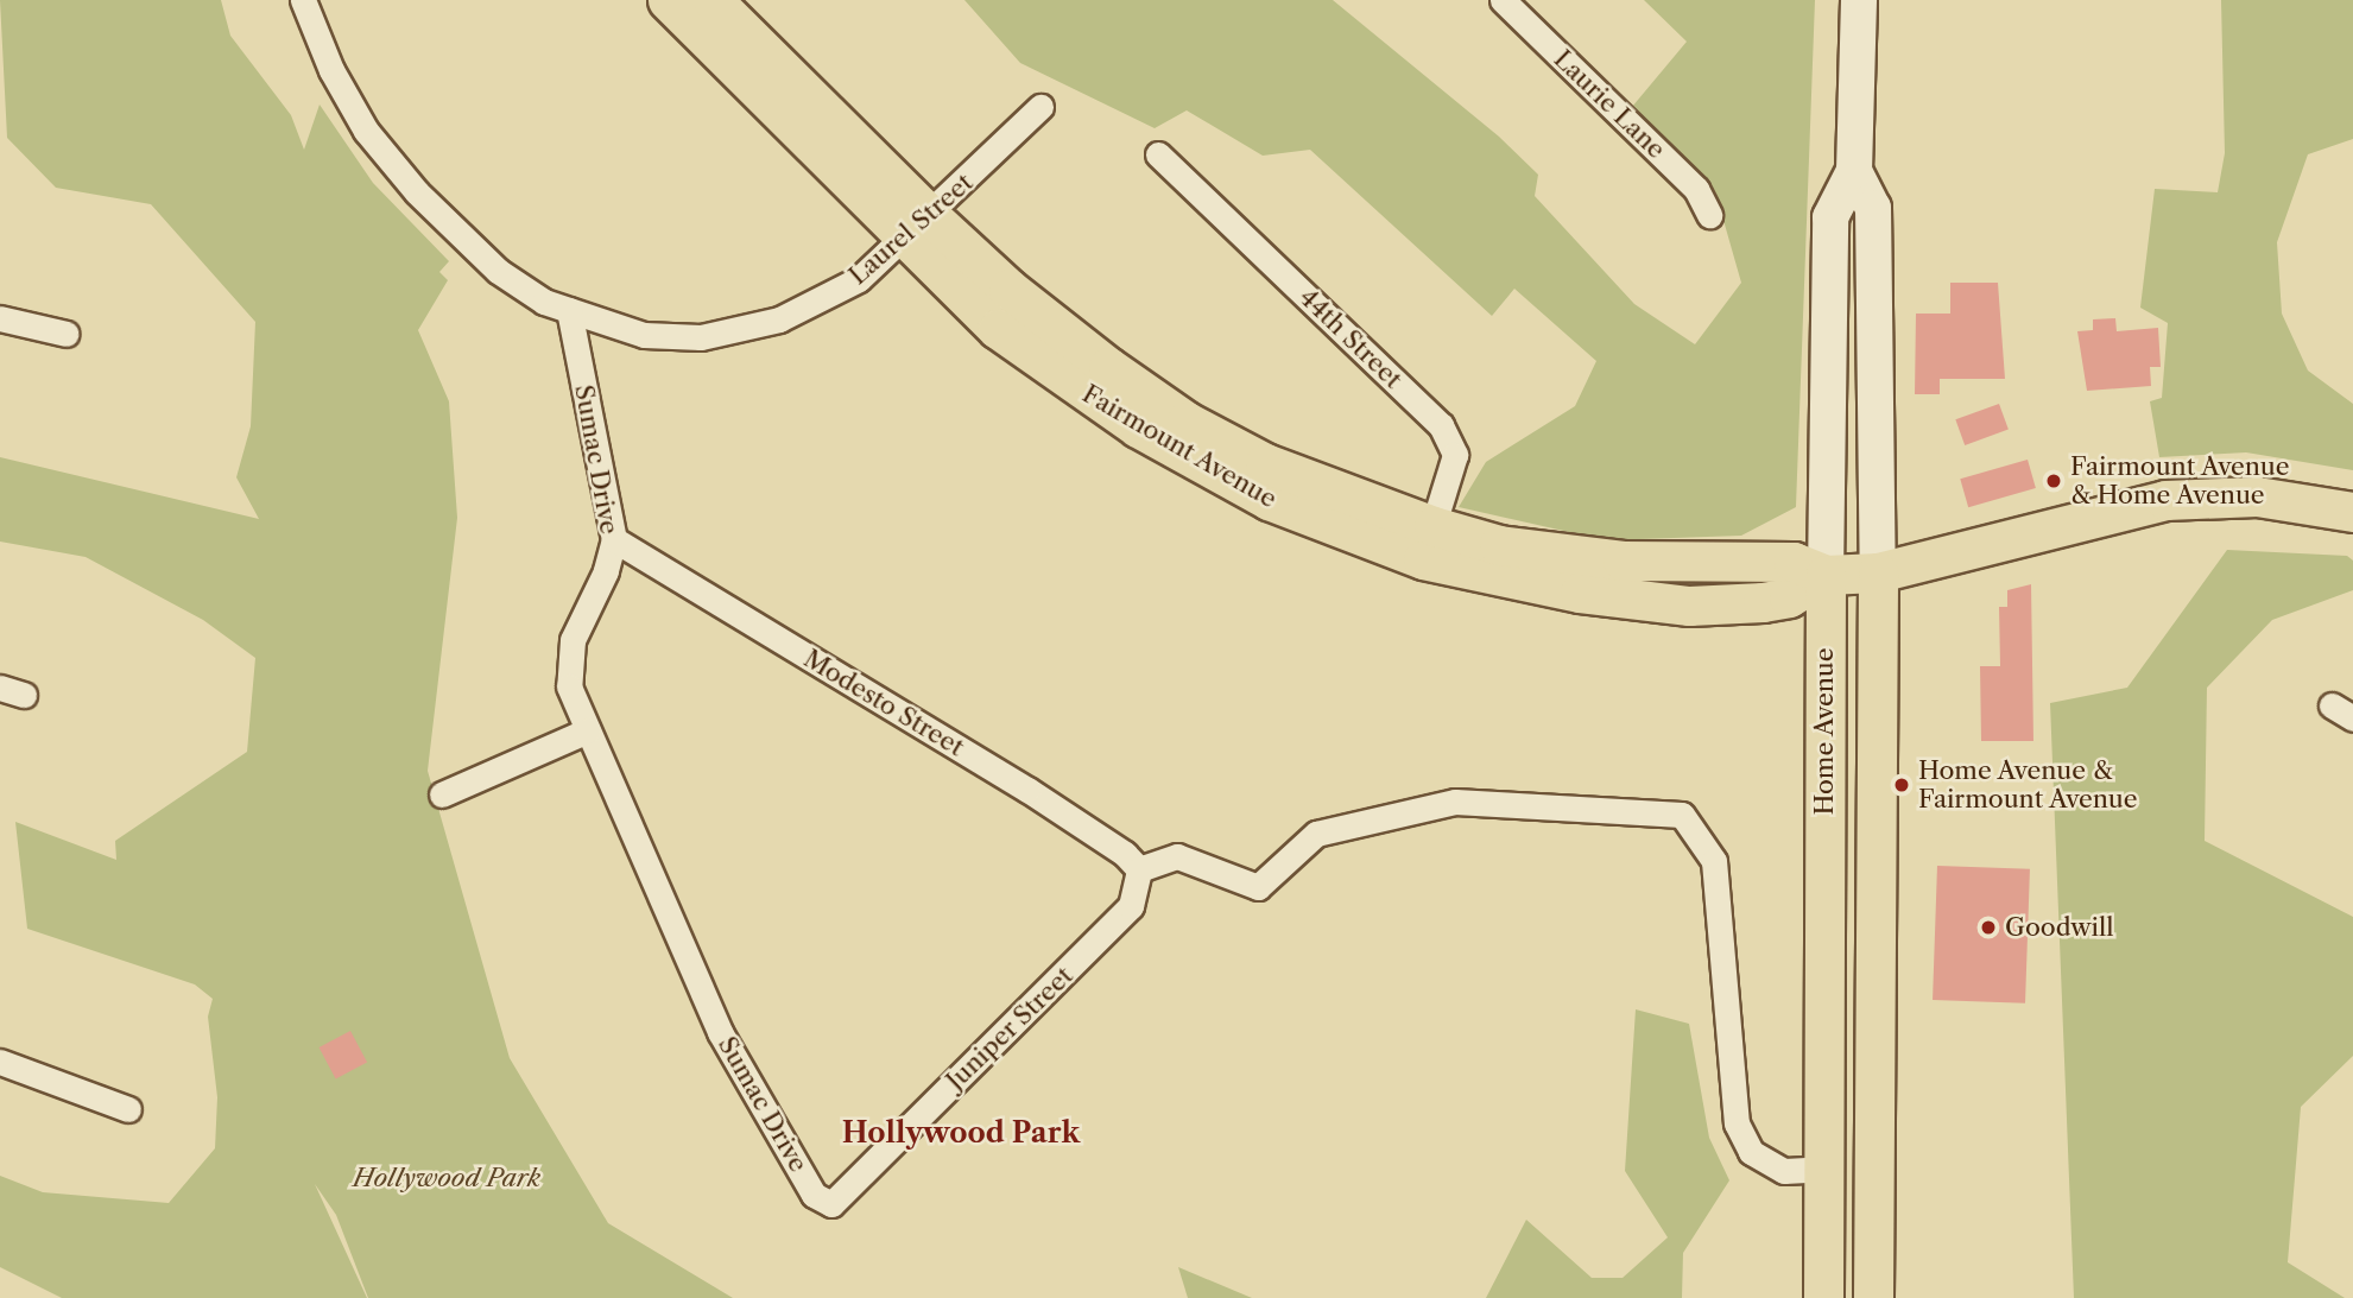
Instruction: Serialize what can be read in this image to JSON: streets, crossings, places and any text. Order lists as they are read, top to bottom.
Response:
{
  "streets": {
    "main road": ["Fairmount Avenue", "Home Avenue"],
    "street": [
      "Laurie Lane",
      "Laurel Street",
      "44th Street",
      "Sumac Drive",
      "Modesto Street",
      "Juniper Street"
    ]
  },
  "crossings": [
    ["Laurel Street", "Fairmount Avenue"],
    ["Laurel Street", "Sumac Drive"],
    ["44th Street", "Fairmount Avenue"],
    ["Fairmount Avenue", "Home Avenue"],
    ["Sumac Drive", "Modesto Street"],
    ["Sumac Drive", "Juniper Street"],
    ["Modesto Street", "Juniper Street"]
  ],
  "districts": ["Hollywood Park"],
  "parks": ["Hollywood Park"],
  "places": ["Fairmount Avenue & Home Avenue", "Home Avenue & Fairmount Avenue", "Goodwill"]
}
